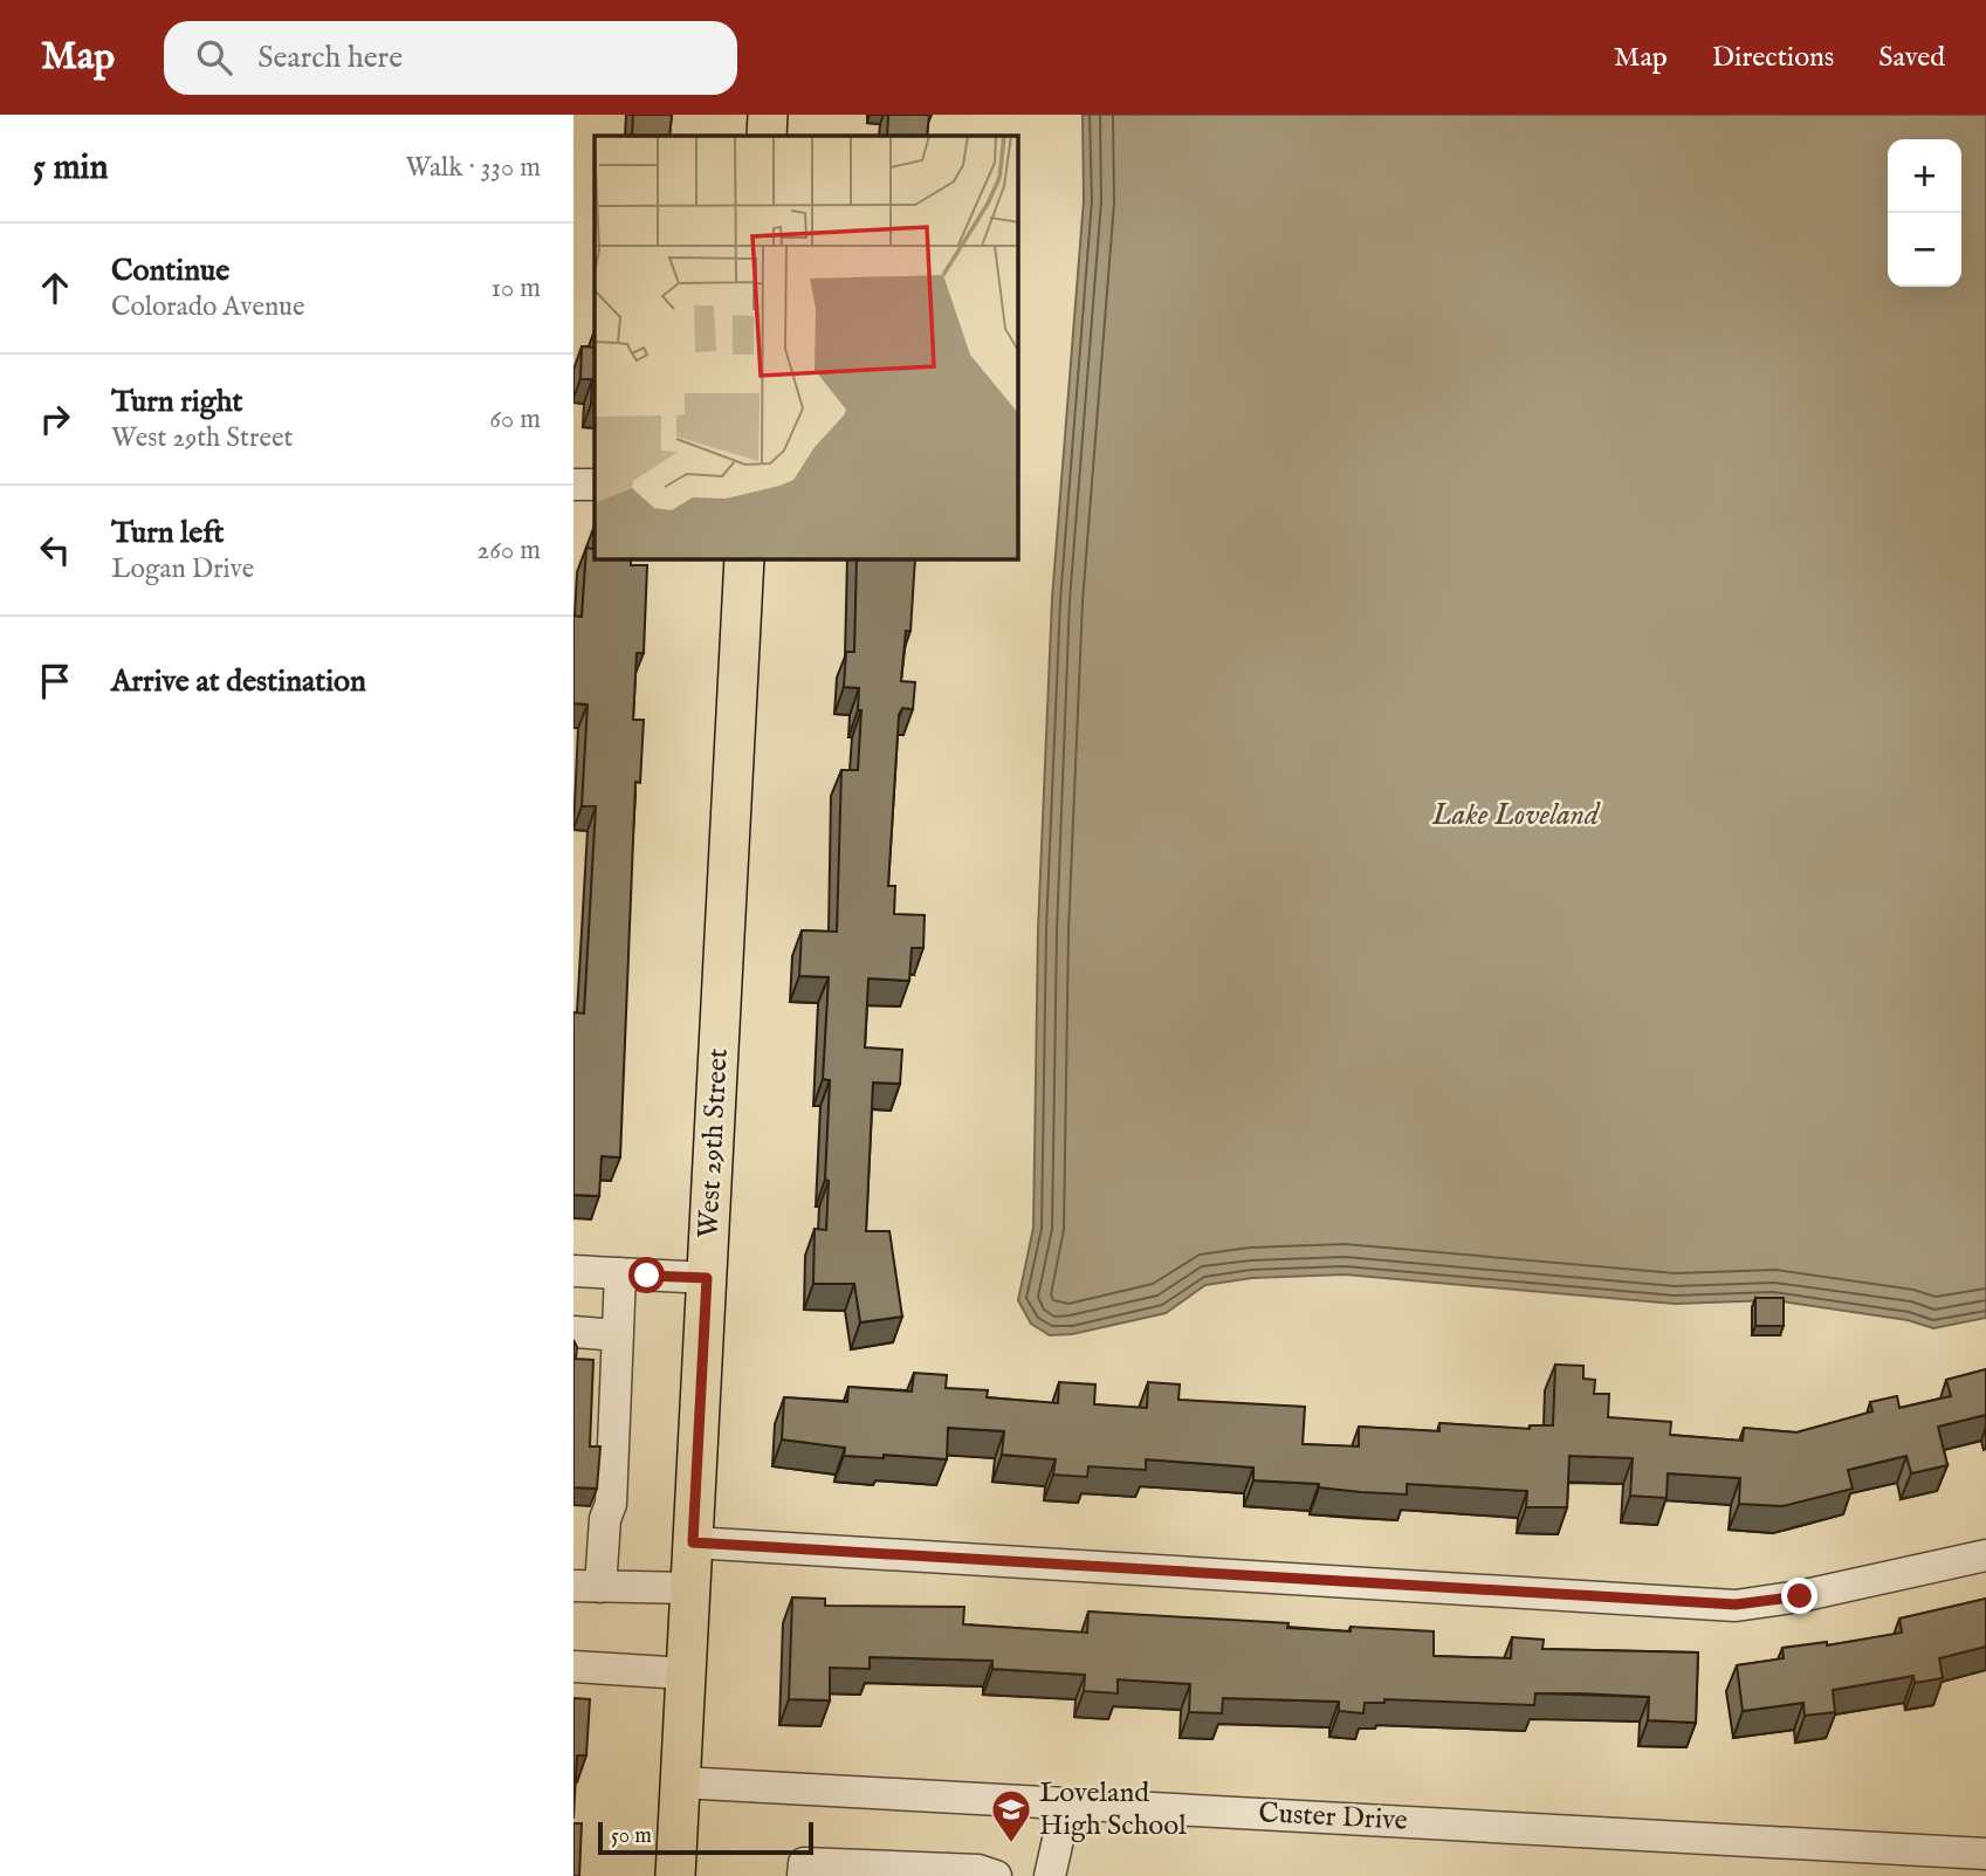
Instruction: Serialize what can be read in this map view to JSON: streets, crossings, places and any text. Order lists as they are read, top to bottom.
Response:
{
  "streets": {
    "main road": ["West 29th Street"],
    "street": ["Custer Drive"]
  },
  "crossings": [
    ["West 29th Street", "Custer Drive"]
  ],
  "water": ["Lake Loveland"],
  "places": {
    "school or university": ["Loveland High School"]
  },
  "scale_bar": "50 m",
  "page": {
    "header": "Map",
    "search": "Search here",
    "nav": ["Map", "Directions", "Saved"],
    "heading": ["5 min", "Walk · 330 m"],
    "map_buttons": ["+", "−"],
    "list": [
      ["Continue", "Colorado Avenue", "10 m"],
      ["Turn right", "West 29th Street", "60 m"],
      ["Turn left", "Logan Drive", "260 m"],
      "Arrive at destination"
    ],
    "scale": "50 m"
  }
}
